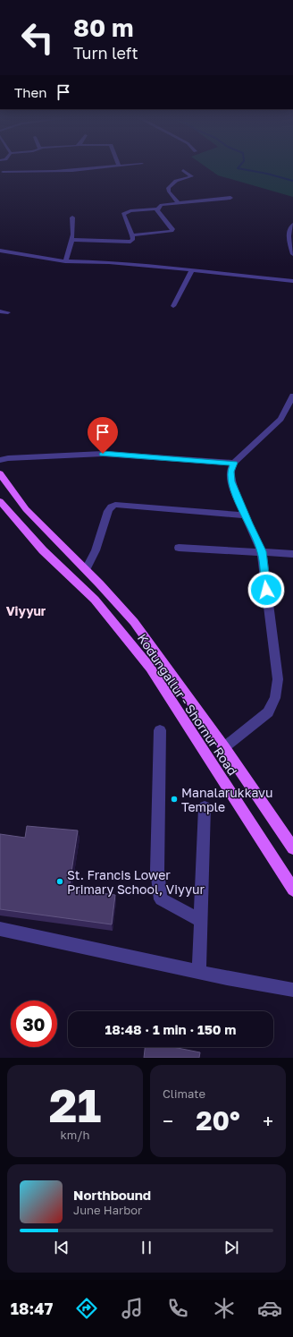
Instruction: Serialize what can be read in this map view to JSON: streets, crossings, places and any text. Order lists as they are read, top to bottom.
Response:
{
  "streets": {
    "main road": ["Kodungallur - Shornur Road"]
  },
  "districts": ["Viyyur"],
  "places": ["Manalarukkavu Temple", "St. Francis Lower Primary School, Viyyur"],
  "page": {
    "turn": ["80 m", "Turn left"],
    "then": "Then",
    "limit": "30",
    "trip": "18:48 · 1 min · 150 m",
    "tile": [
      ["21", "km/h"],
      "Climate"
    ],
    "heat": ["−", "20°", "+"],
    "song": ["Northbound", "June Harbor"],
    "tabs": "18:47"
  }
}
